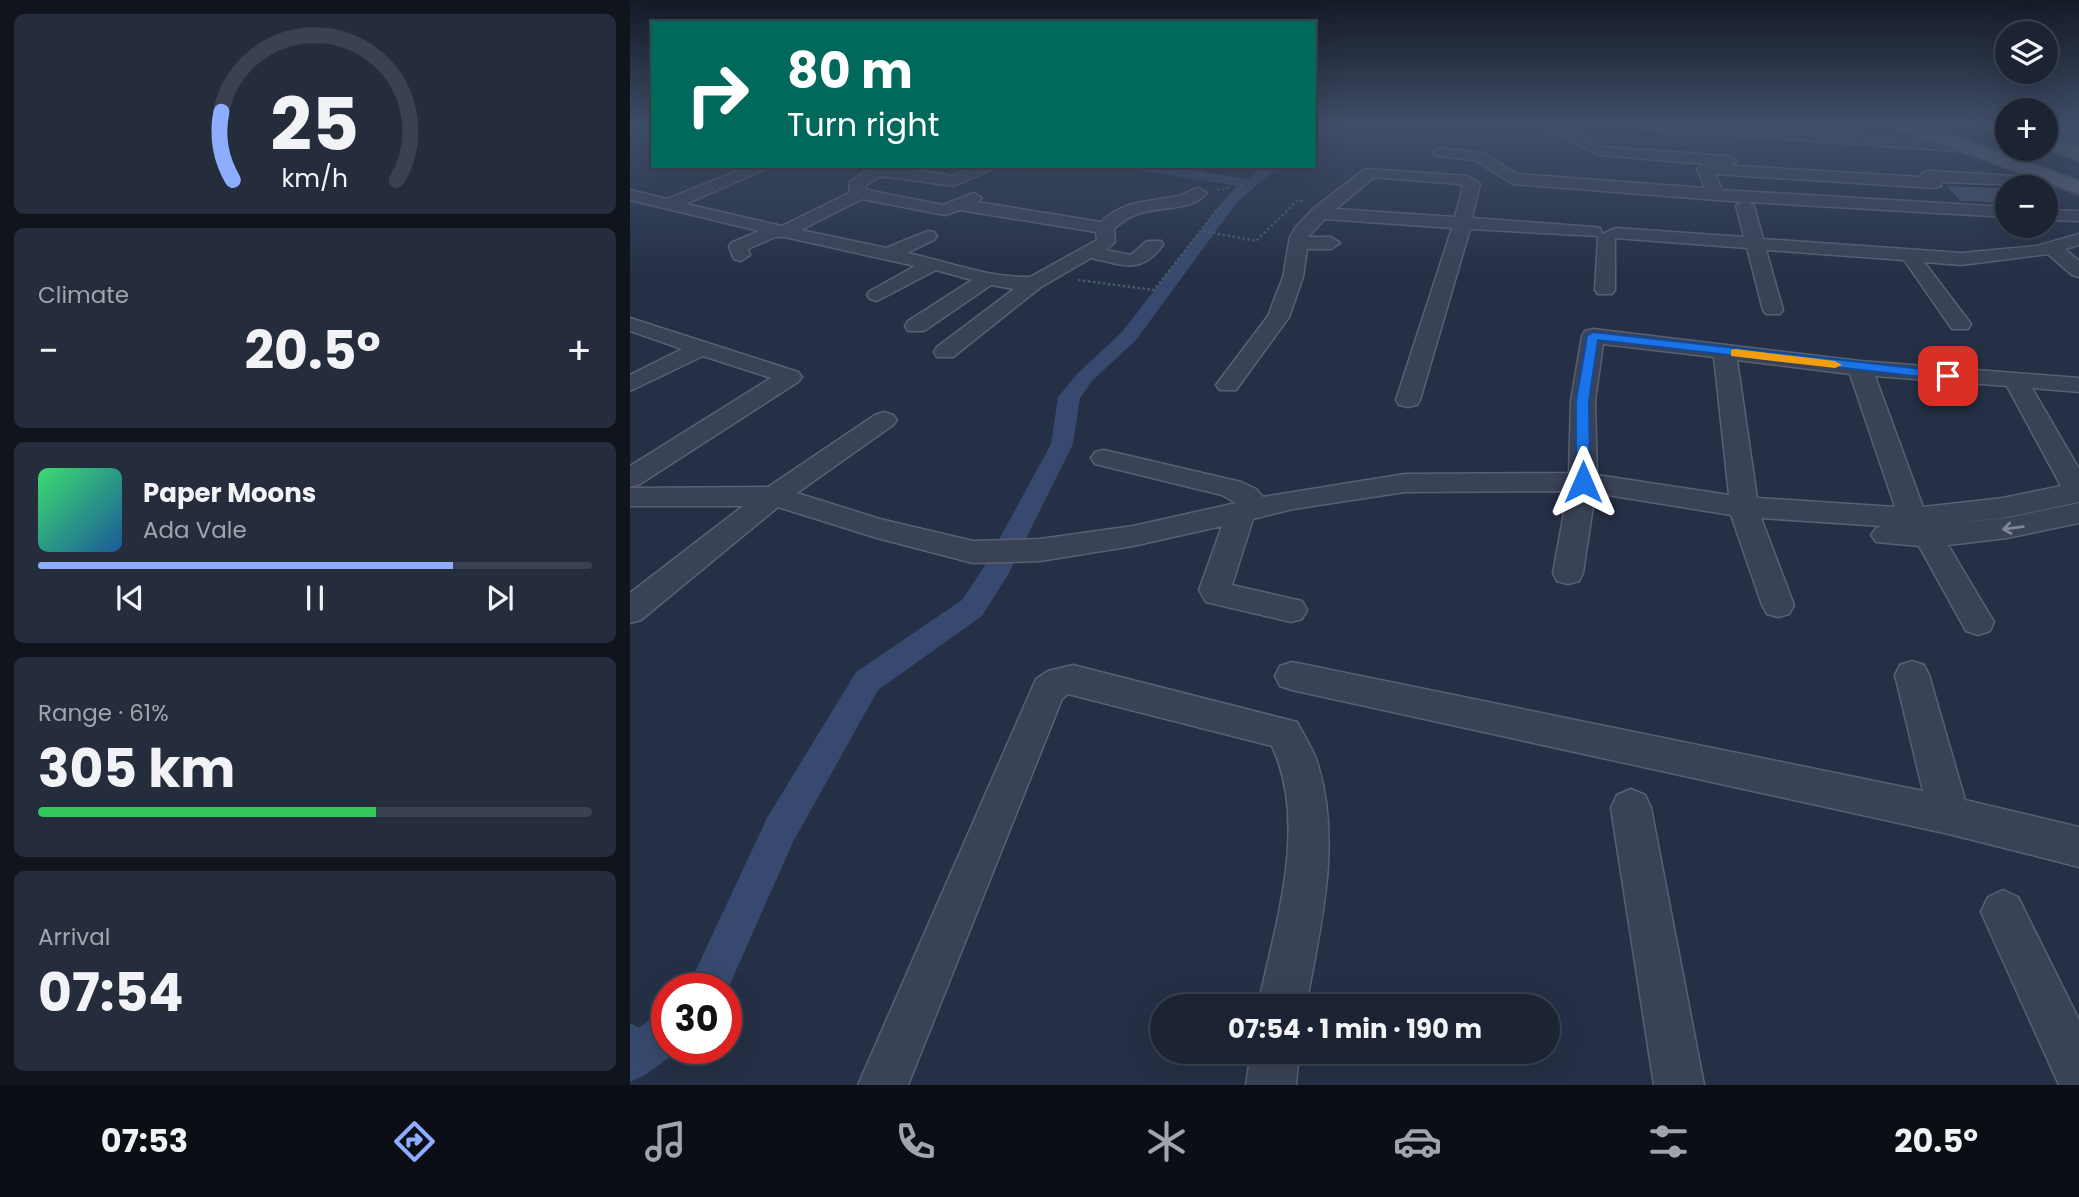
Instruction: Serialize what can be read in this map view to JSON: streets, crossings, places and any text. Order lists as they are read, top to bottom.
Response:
{
  "page": {
    "map_buttons": ["+", "−"],
    "turn": ["80 m", "Turn right"],
    "tile": [
      "Climate",
      ["Range · 61%", "305 km"],
      ["Arrival", "07:54"]
    ],
    "heat": ["−", "20.5°", "+"],
    "song": ["Paper Moons", "Ada Vale"],
    "limit": "30",
    "trip": "07:54 · 1 min · 190 m",
    "tabs": ["07:53", "20.5°"],
    "gauge": ["25", "km/h"]
  }
}
